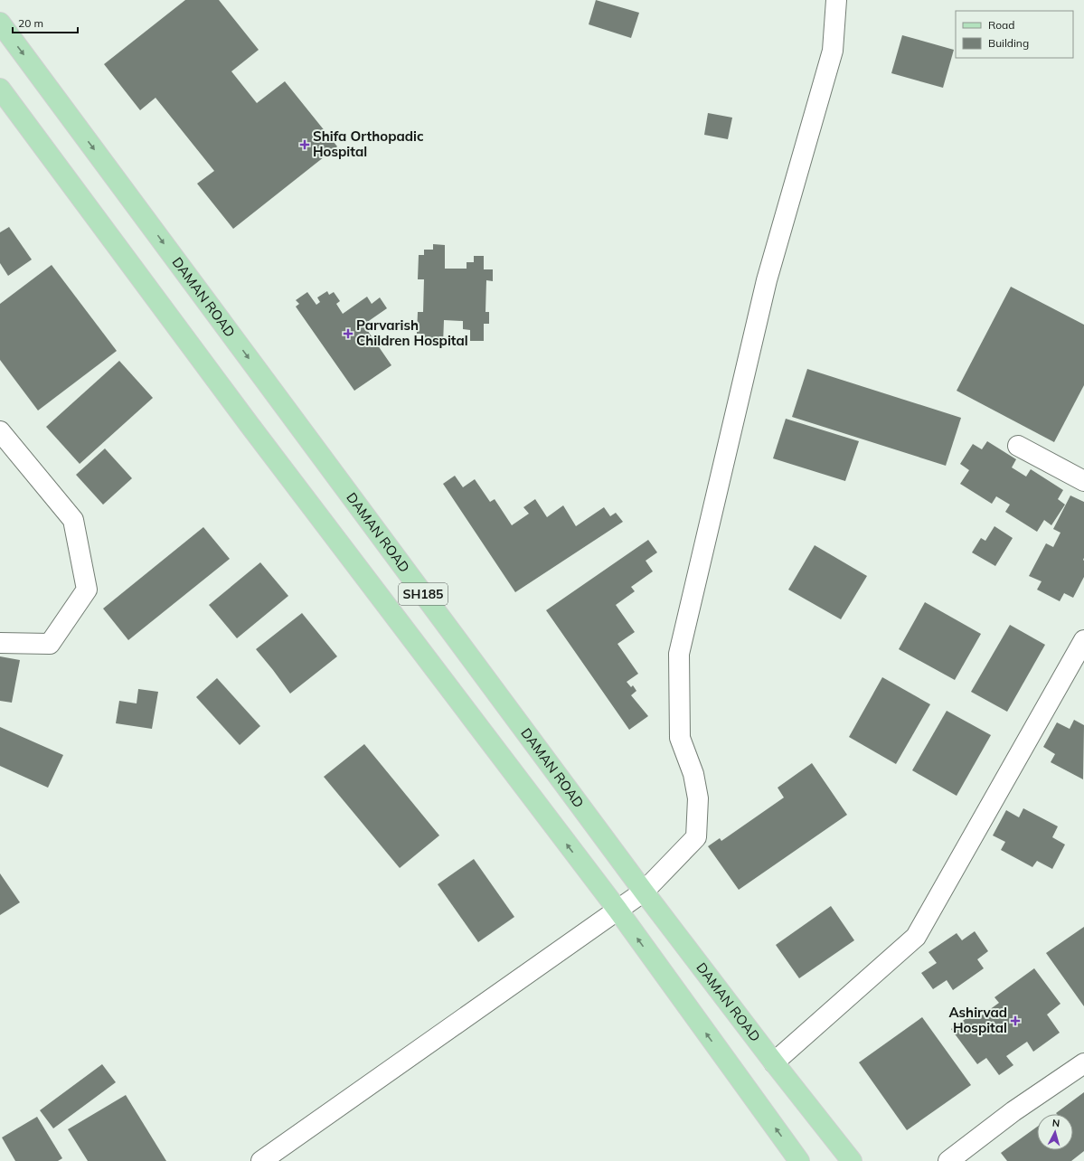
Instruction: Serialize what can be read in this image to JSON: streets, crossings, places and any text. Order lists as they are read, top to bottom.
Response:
{
  "streets": {
    "main road": ["DAMAN ROAD", "SH185"]
  },
  "places": {
    "health": ["Shifa Orthopadic Hospital", "Parvarish Children Hospital", "Ashirvad Hospital"]
  },
  "legend": ["Road", "Building"],
  "scale_bar": "20 m",
  "north": "top"
}
